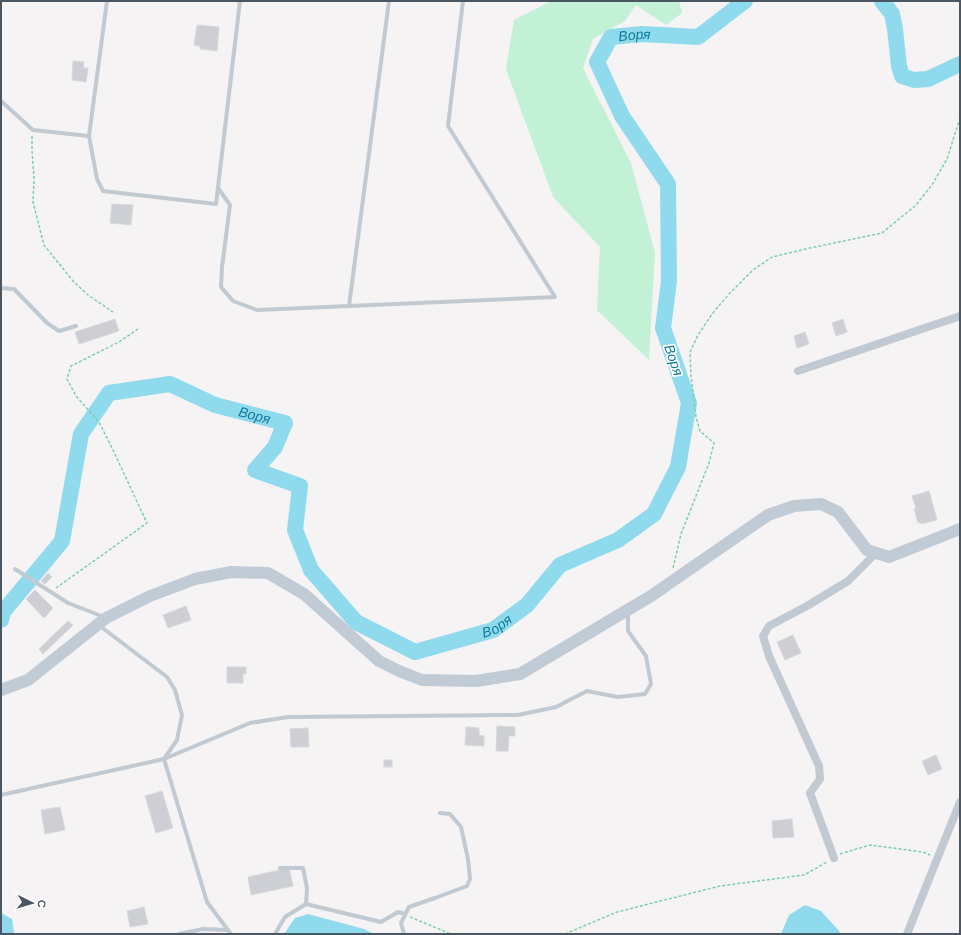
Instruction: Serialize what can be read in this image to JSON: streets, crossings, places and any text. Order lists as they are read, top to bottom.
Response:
{
  "water": ["Воря"],
  "north": "right"
}
